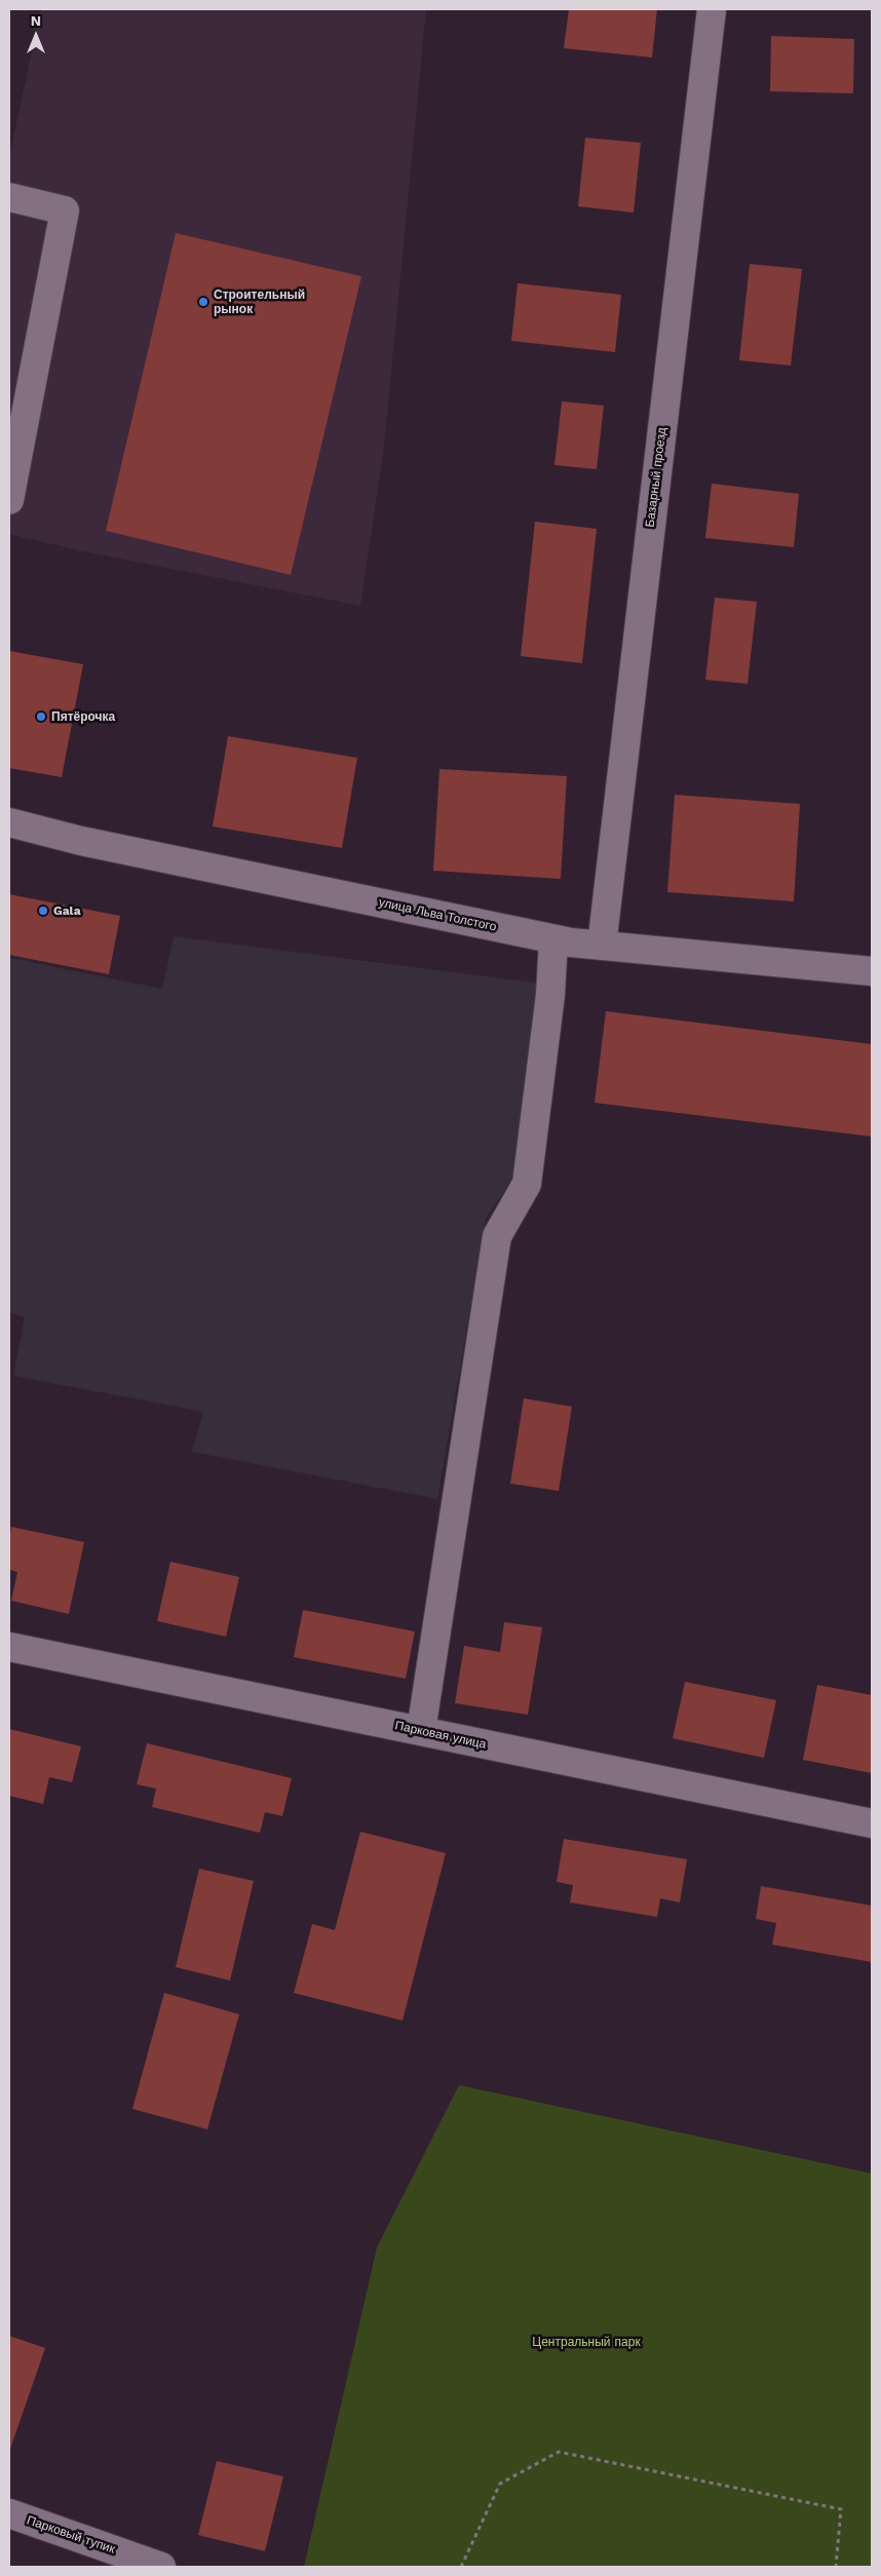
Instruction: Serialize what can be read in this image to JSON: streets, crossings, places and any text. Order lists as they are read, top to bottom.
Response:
{
  "streets": {
    "street": [
      "Базарный проезд",
      "улица Льва Толстого",
      "Парковая улица",
      "Парковый тупик"
    ]
  },
  "crossings": [
    ["Базарный проезд", "улица Льва Толстого"]
  ],
  "parks": ["Центральный парк"],
  "places": ["Строительный рынок", "Пятёрочка", "Gala"],
  "north": "top"
}
